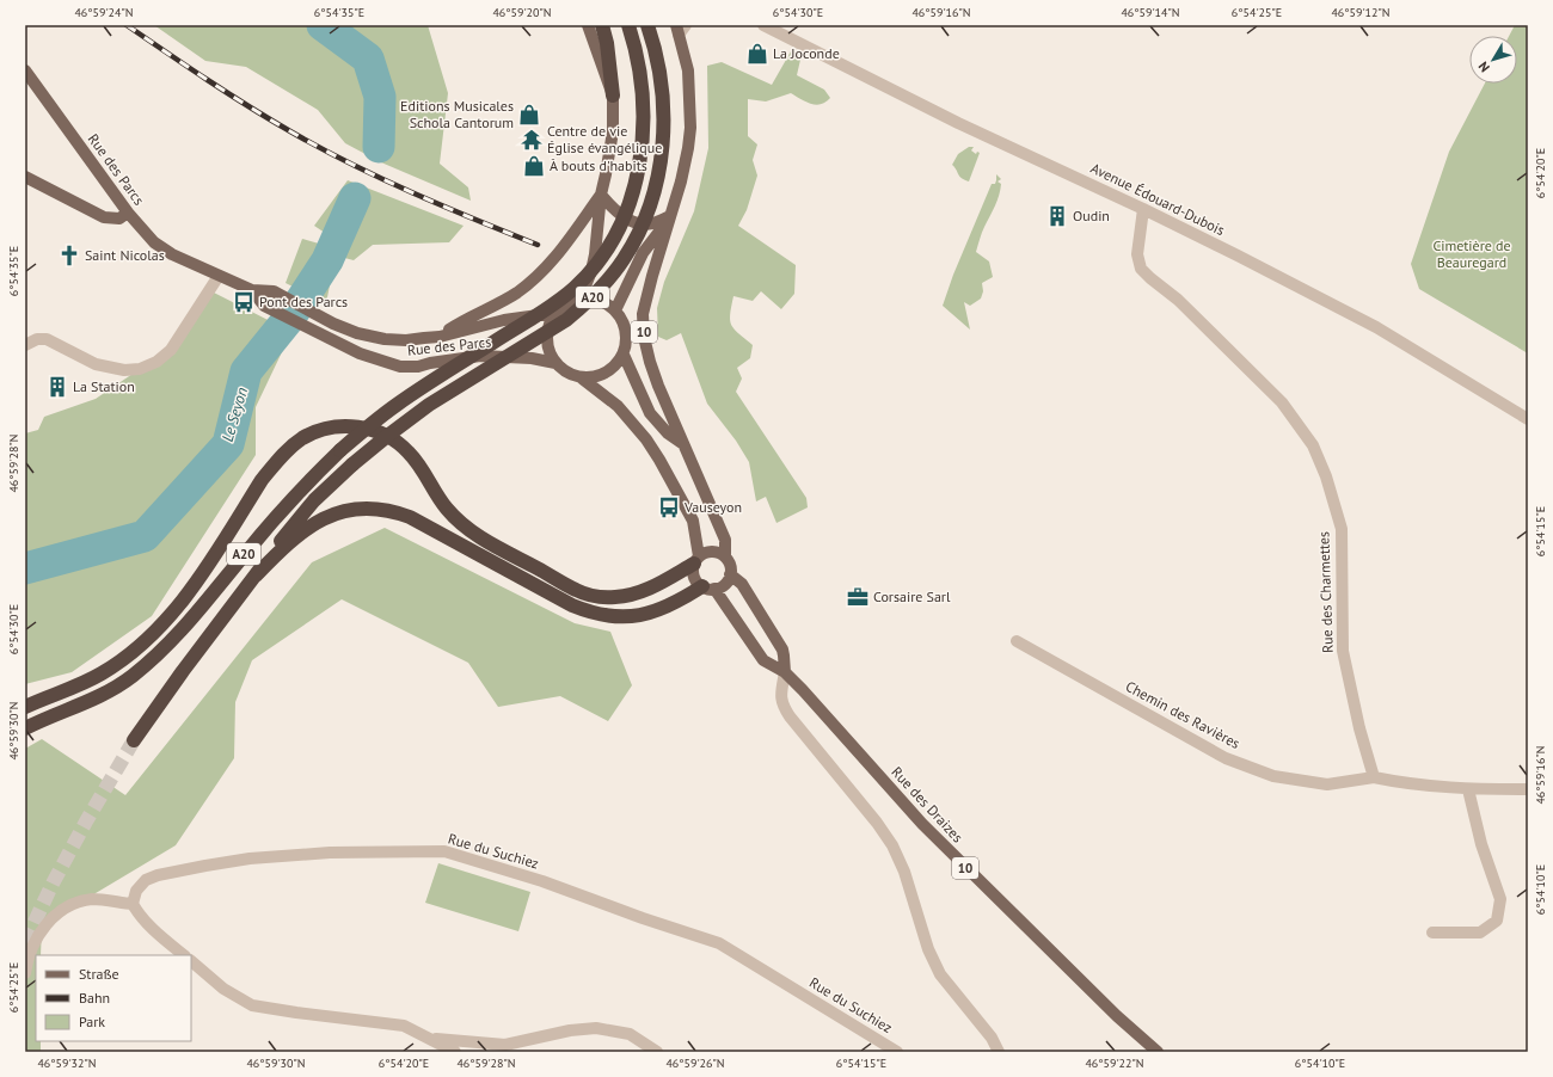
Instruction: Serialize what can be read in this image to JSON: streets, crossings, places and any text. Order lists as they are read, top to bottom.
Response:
{
  "streets": {
    "highway": ["A20"],
    "main road": ["Rue des Parcs", "10", "Rue des Draizes"],
    "street": [
      "Avenue Édouard-Dubois",
      "Rue des Charmettes",
      "Chemin des Ravières",
      "Rue du Suchiez"
    ]
  },
  "crossings": [
    ["Rue des Parcs", "10"],
    ["Avenue Édouard-Dubois", "Rue des Charmettes"],
    ["10", "Rue des Draizes"],
    ["Rue des Charmettes", "Chemin des Ravières"]
  ],
  "water": ["Le Seyon"],
  "parks": ["Cimetière de Beauregard"],
  "places": {
    "shop": ["La Joconde", "Editions Musicales Schola Cantorum", "À bouts d'habits"],
    "temple": ["Centre de vie Église évangélique"],
    "building": ["Oudin", "La Station"],
    "church": ["Saint Nicolas"],
    "bus stop": ["Pont des Parcs", "Vauseyon"],
    "office": ["Corsaire Sarl"]
  },
  "legend": ["Straße", "Bahn", "Park"],
  "north": "bottom left",
  "coordinates": [
    "46°59'24\"N",
    "6°54'35\"E",
    "46°59'20\"N",
    "6°54'30\"E",
    "46°59'16\"N",
    "46°59'14\"N",
    "6°54'25\"E",
    "46°59'12\"N",
    "6°54'20\"E",
    "46°59'28\"N",
    "6°54'15\"E",
    "46°59'30\"N",
    "6°54'10\"E",
    "46°59'32\"N",
    "46°59'26\"N",
    "46°59'22\"N"
  ]
}
